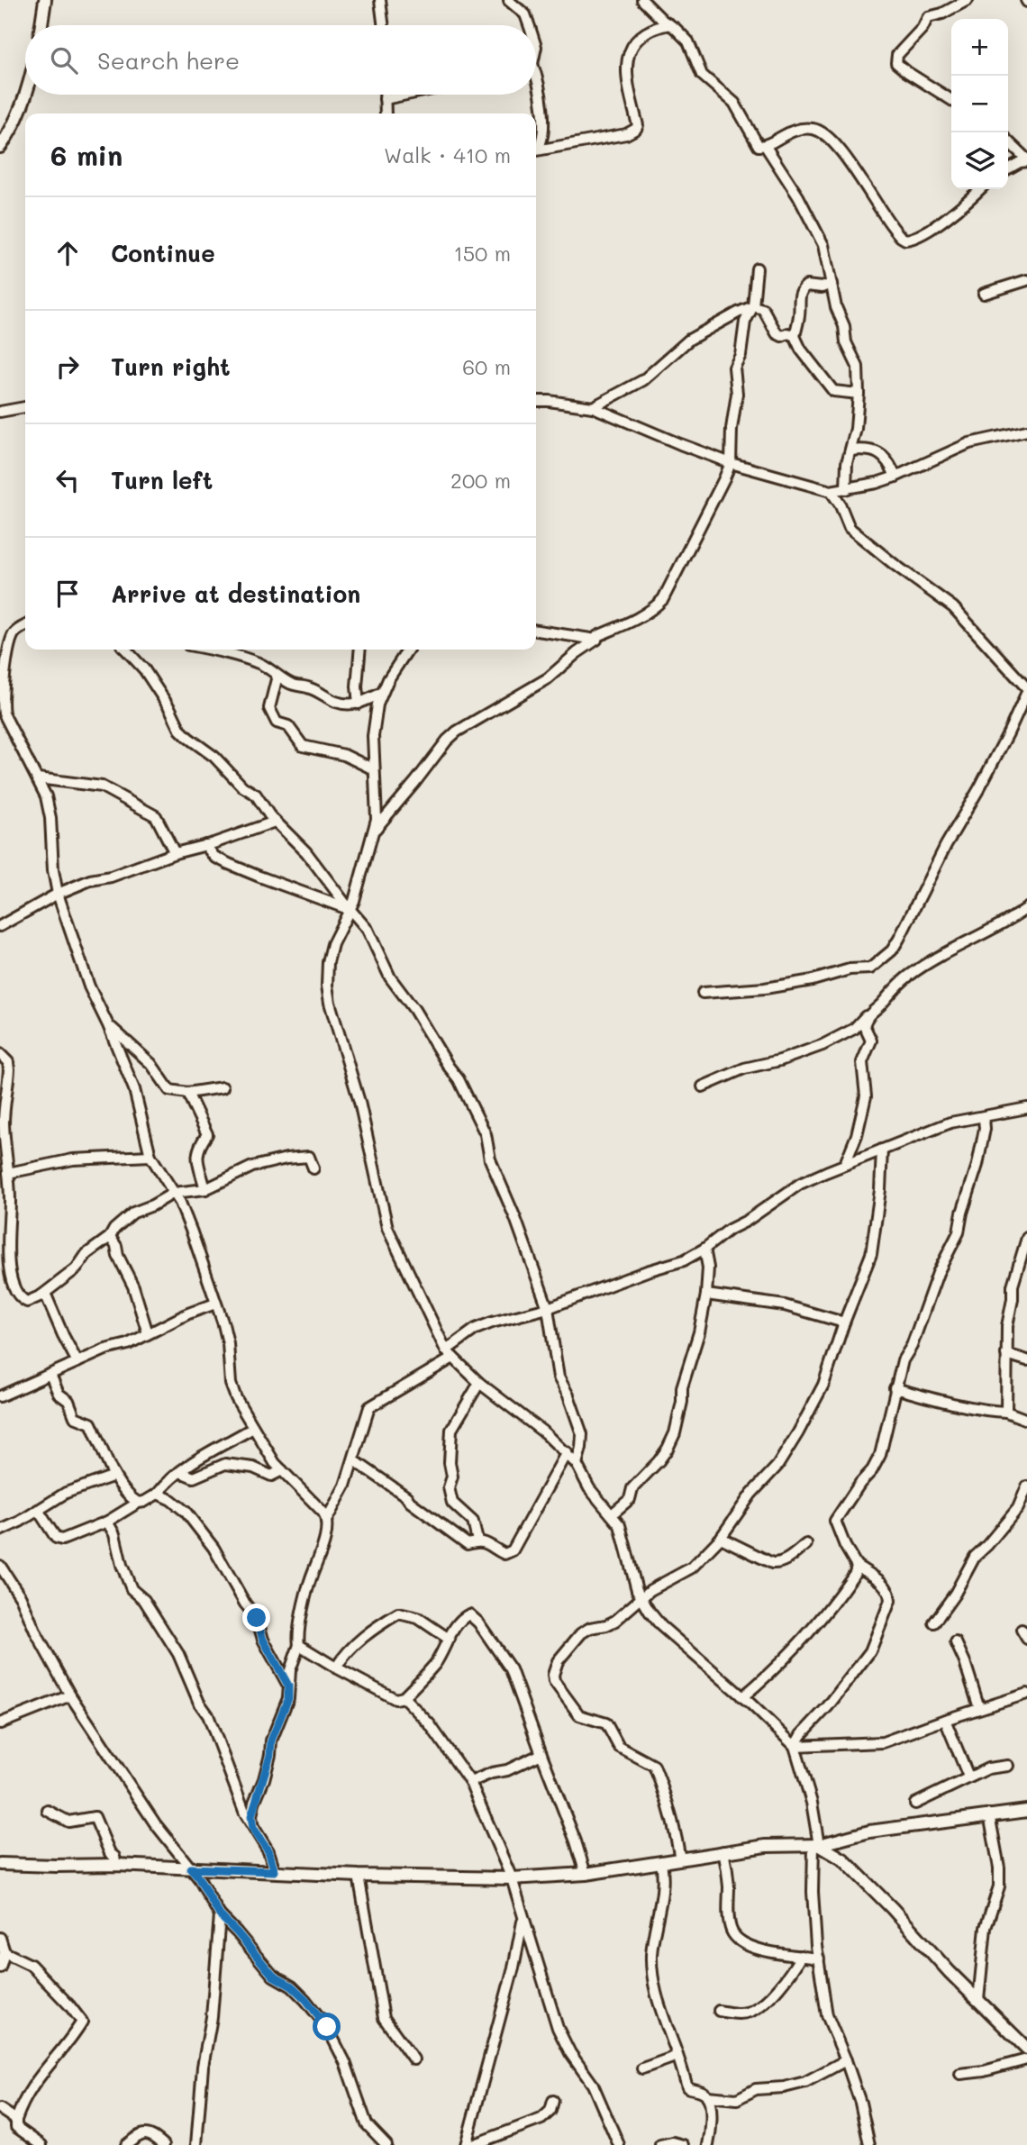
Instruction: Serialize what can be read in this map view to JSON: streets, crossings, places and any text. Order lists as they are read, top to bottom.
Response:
{
  "page": {
    "map_buttons": ["+", "−"],
    "search": "Search here",
    "heading": ["6 min", "Walk · 410 m"],
    "list": [
      ["Continue", "150 m"],
      ["Turn right", "60 m"],
      ["Turn left", "200 m"],
      "Arrive at destination"
    ]
  }
}
